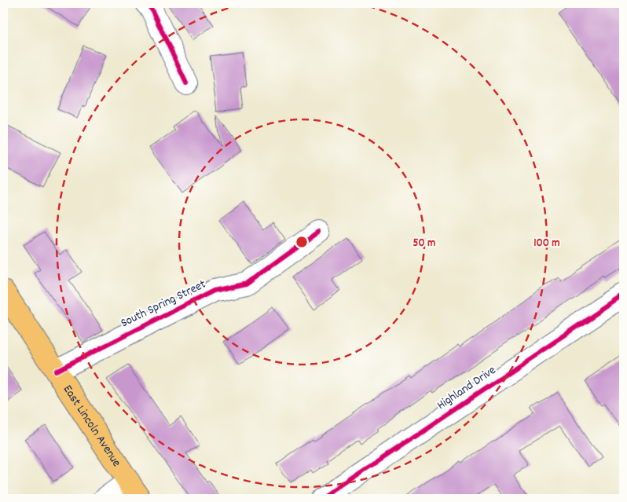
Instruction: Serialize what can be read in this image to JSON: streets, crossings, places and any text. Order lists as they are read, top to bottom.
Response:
{
  "streets": {
    "main road": ["East Lincoln Avenue"],
    "street": ["South Spring Street", "Highland Drive"]
  },
  "crossings": [
    ["South Spring Street", "East Lincoln Avenue"]
  ],
  "rings": ["50 m", "100 m"]
}
